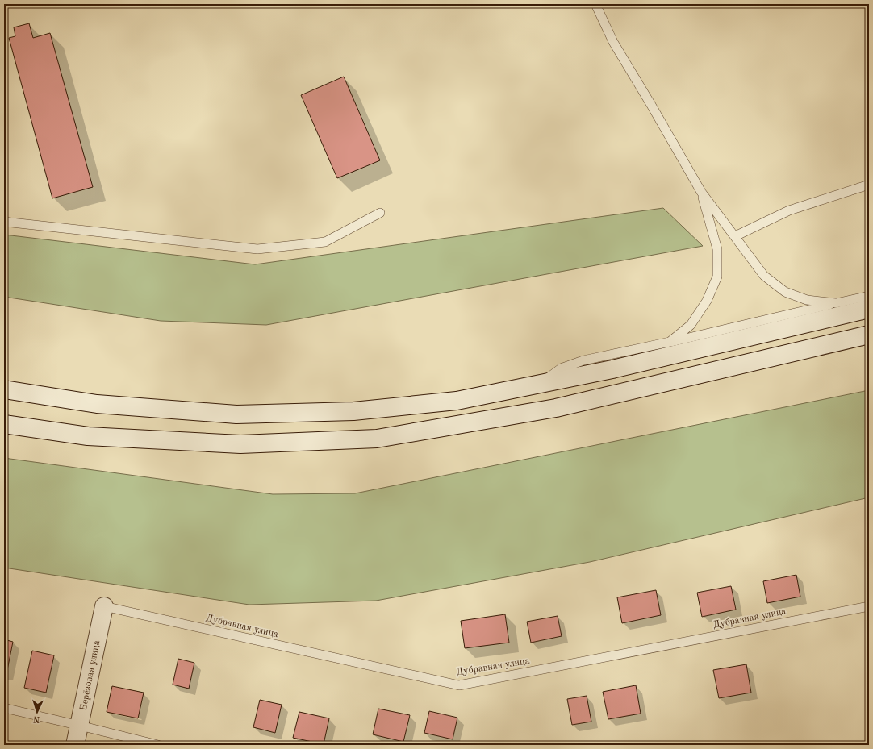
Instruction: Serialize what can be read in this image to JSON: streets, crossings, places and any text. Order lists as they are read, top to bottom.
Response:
{
  "streets": {
    "main road": ["Берёзовая улица"],
    "lane": ["Дубравная улица"]
  },
  "crossings": [
    ["Дубравная улица", "Берёзовая улица"]
  ],
  "north": "bottom"
}
